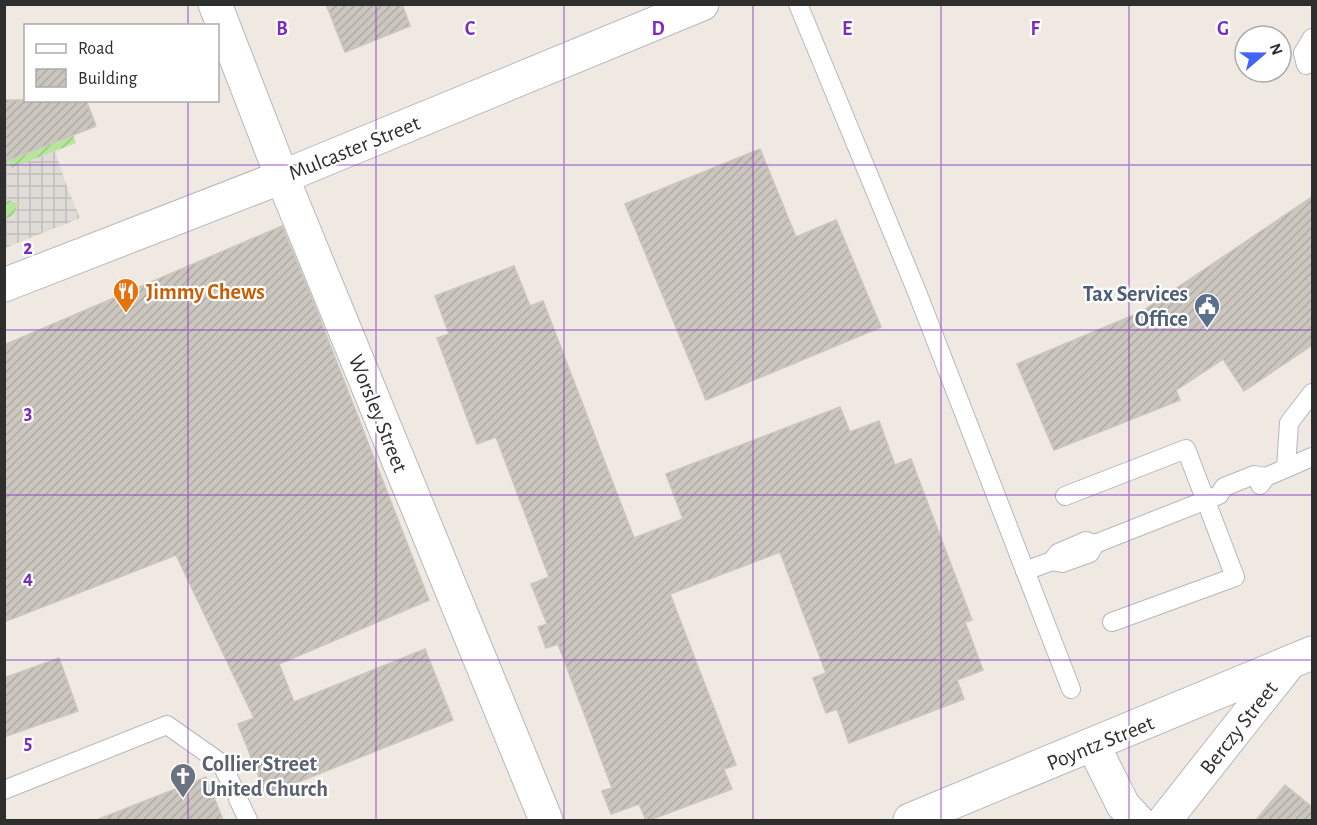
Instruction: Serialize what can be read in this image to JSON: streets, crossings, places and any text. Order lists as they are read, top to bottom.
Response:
{
  "streets": {
    "street": [
      "Mulcaster Street",
      "Worsley Street",
      "Berczy Street",
      "Poyntz Street"
    ]
  },
  "crossings": [
    ["Mulcaster Street", "Worsley Street"],
    ["Berczy Street", "Poyntz Street"]
  ],
  "places": {
    "restaurant": ["Jimmy Chews"],
    "public building": ["Tax Services Office"],
    "church": ["Collier Street United Church"]
  },
  "legend": ["Road", "Building"],
  "north": "right",
  "grid": {
    "columns": [
      "B",
      "C",
      "D",
      "E",
      "F",
      "G"
    ],
    "rows": [
      "2",
      "3",
      "4",
      "5"
    ]
  }
}
